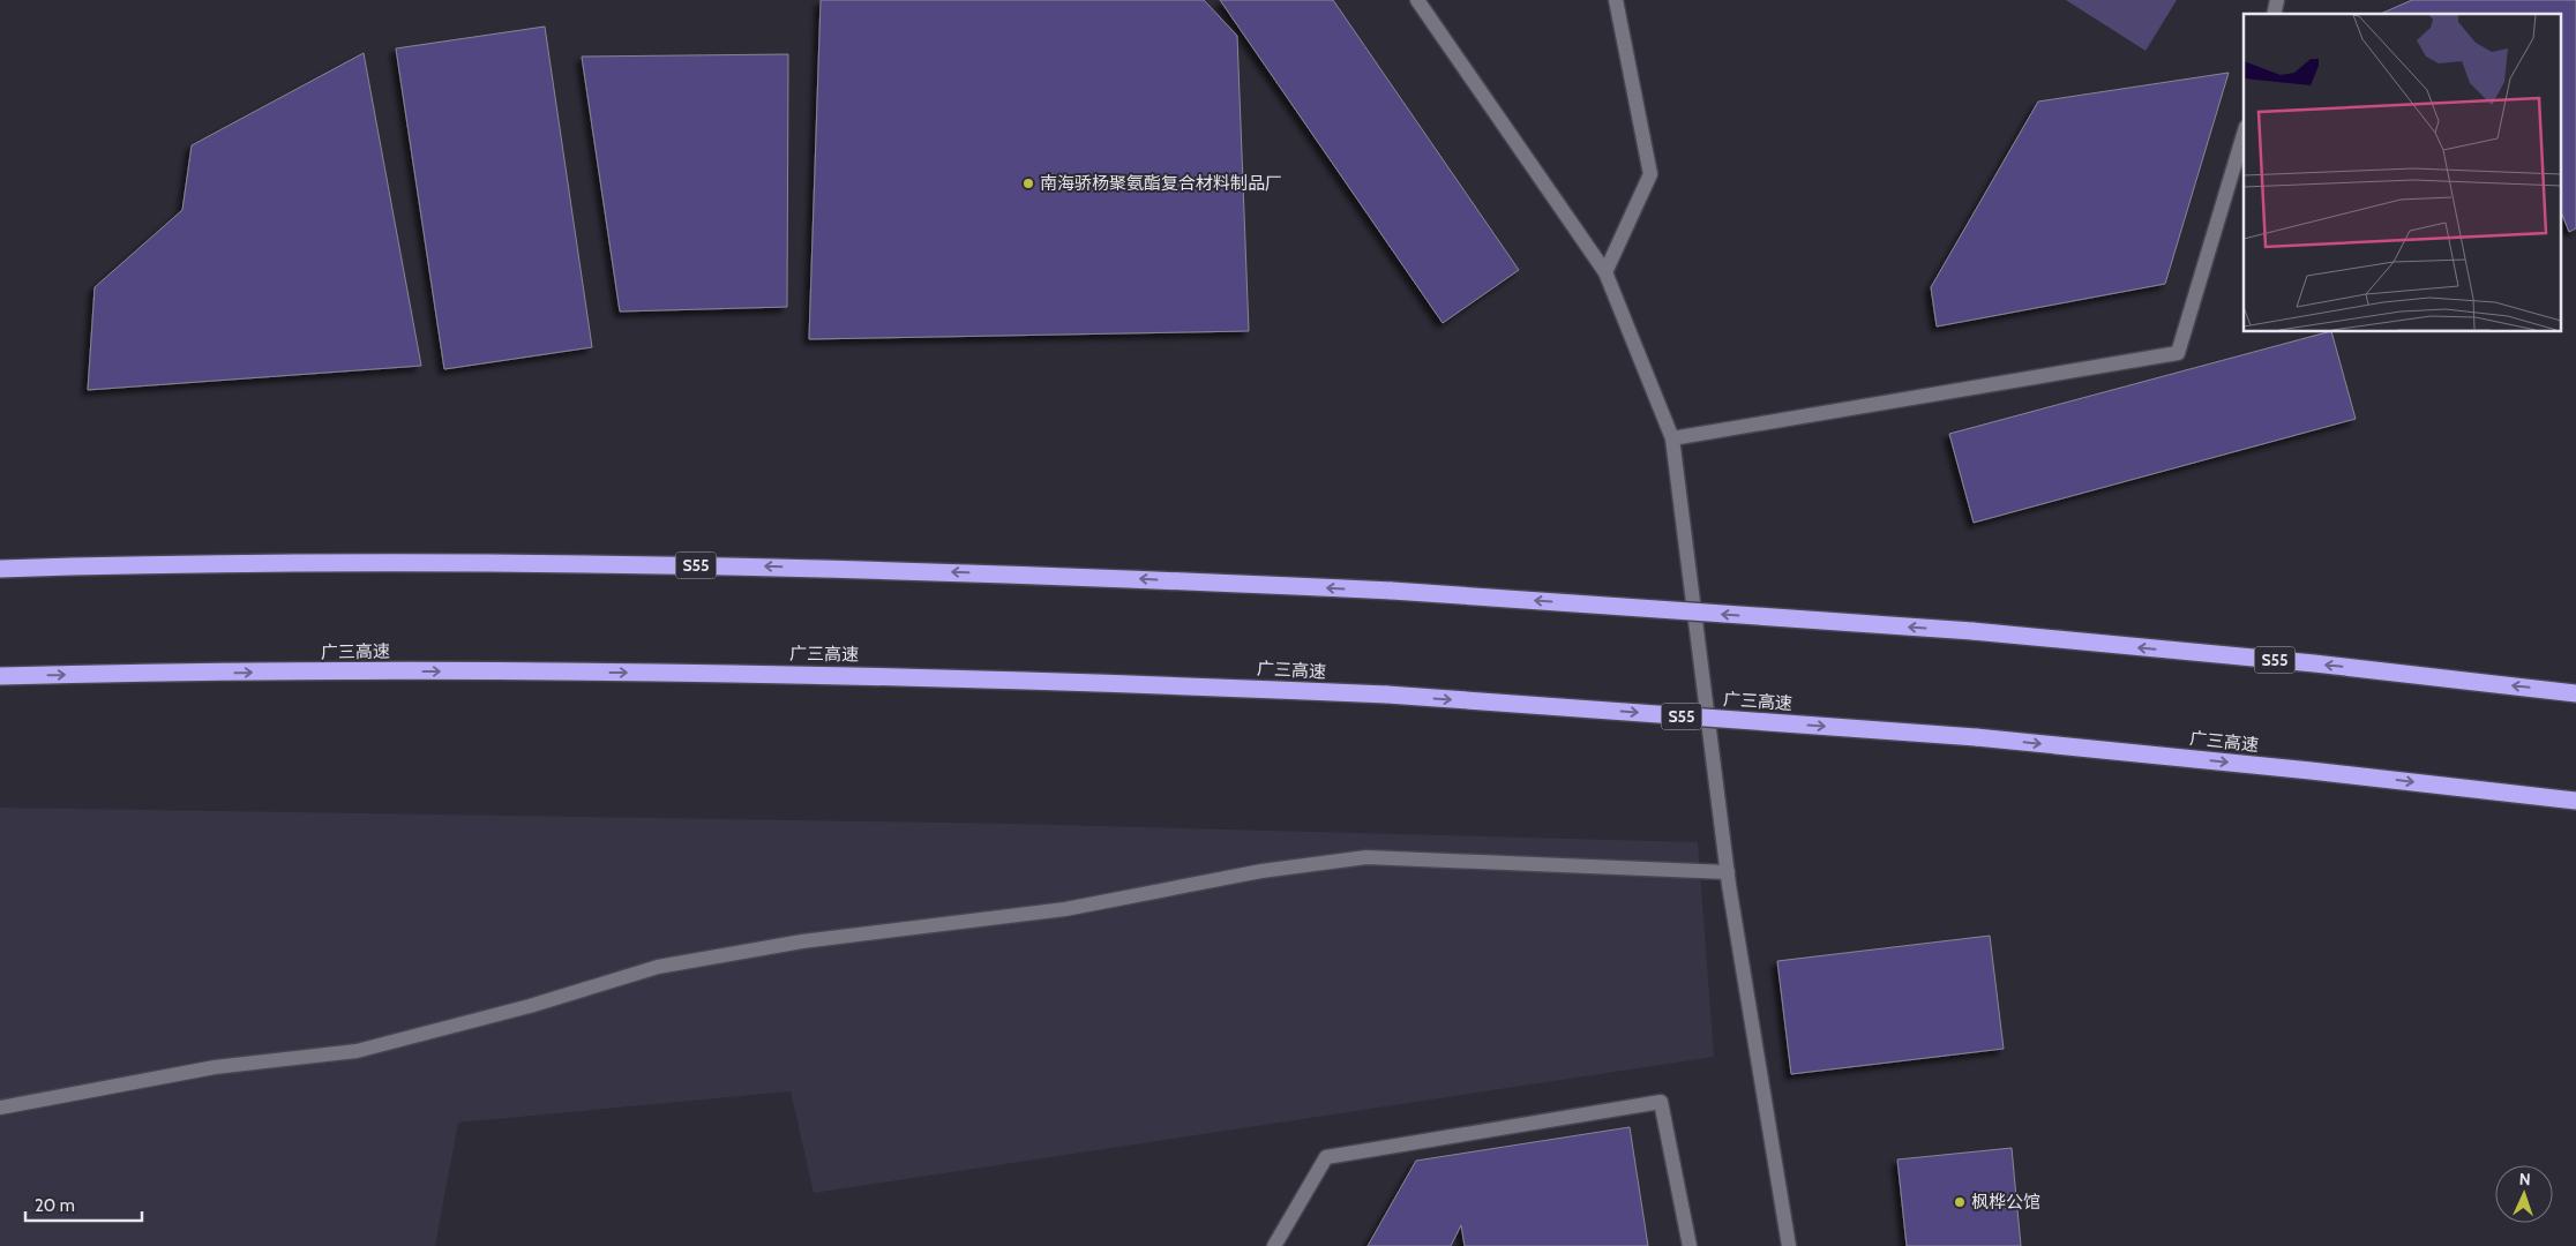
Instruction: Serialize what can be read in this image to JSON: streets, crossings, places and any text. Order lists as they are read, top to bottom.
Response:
{
  "streets": {
    "highway": ["S55", "广三高速"]
  },
  "places": ["南海骄杨聚氨酯复合材料制品厂", "枫桦公馆"],
  "scale_bar": "20 m",
  "north": "top"
}
